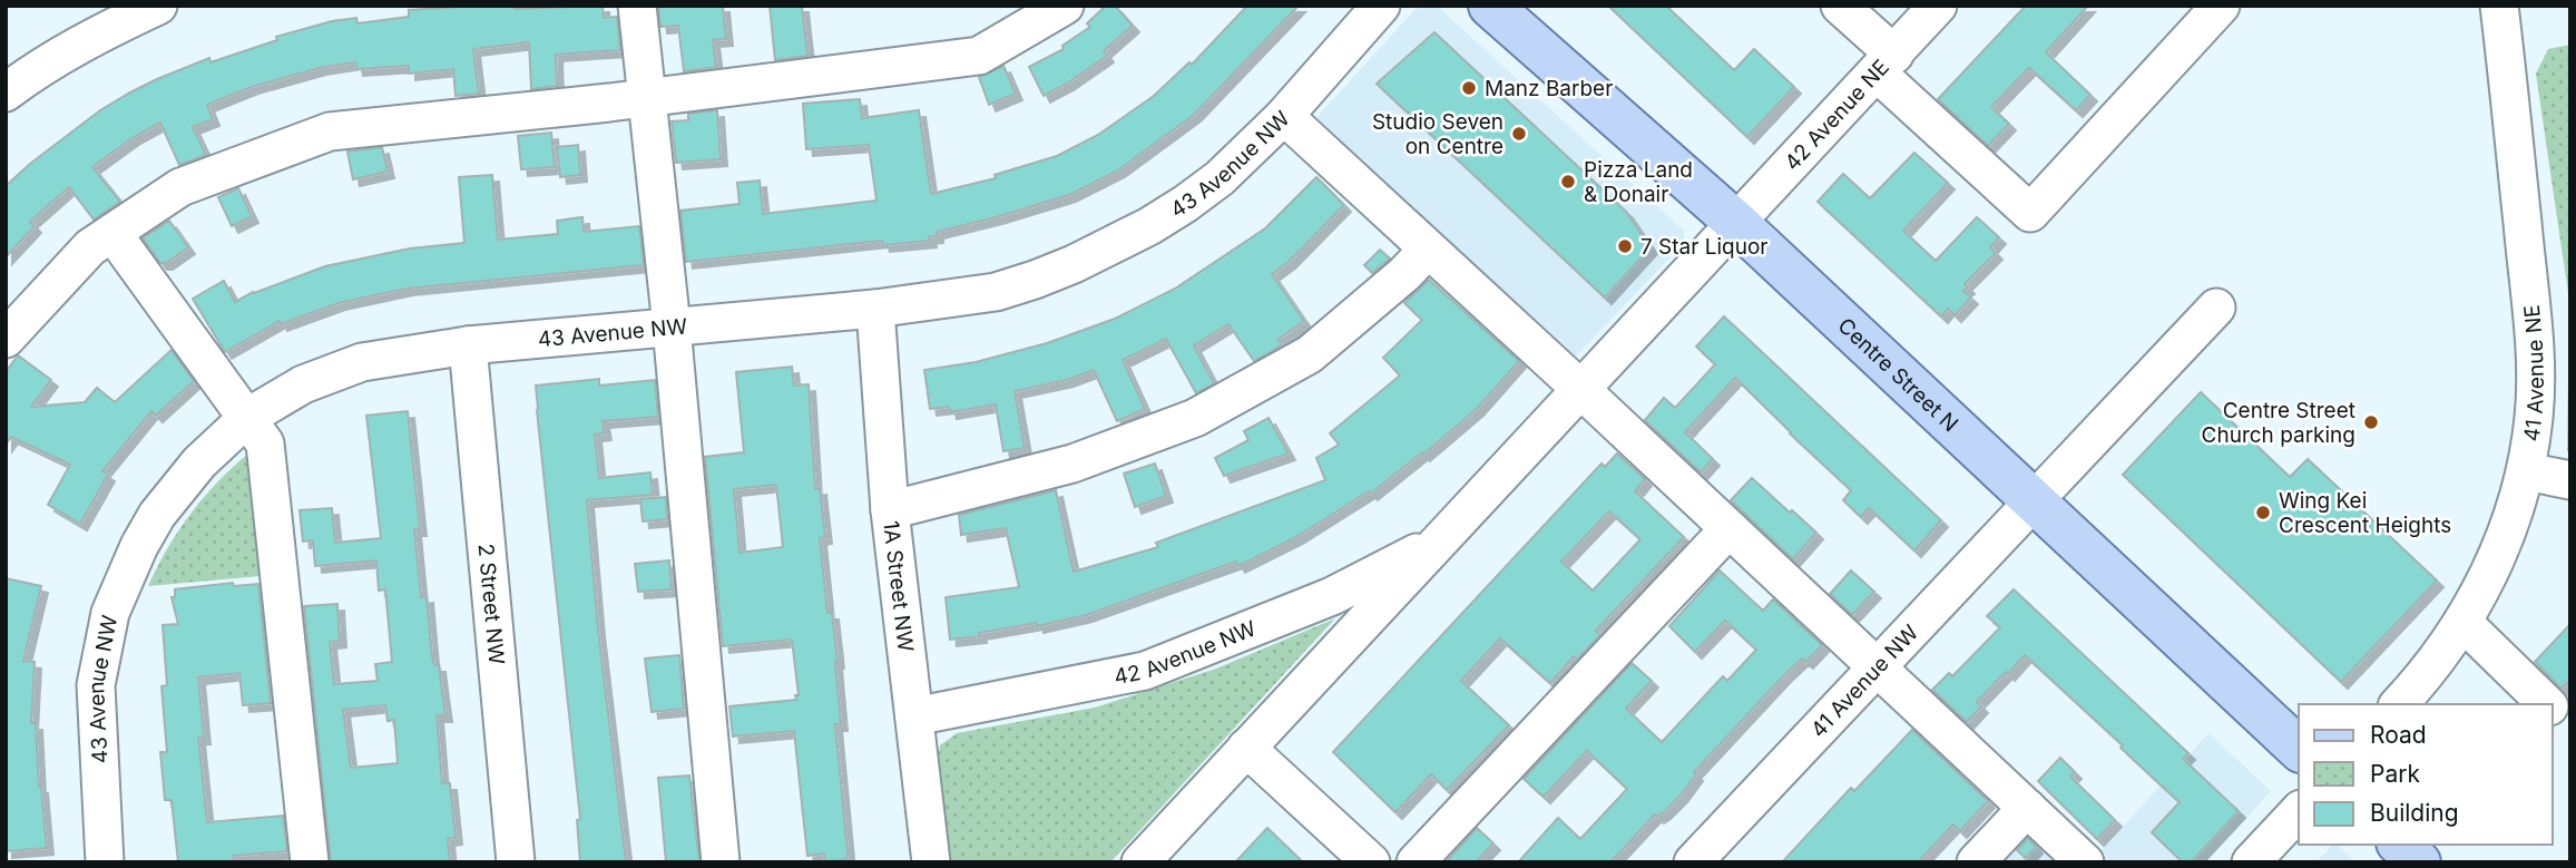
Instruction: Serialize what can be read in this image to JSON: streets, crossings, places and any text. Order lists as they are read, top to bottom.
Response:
{
  "streets": {
    "main road": ["Centre Street N"],
    "street": [
      "42 Avenue NE",
      "43 Avenue NW",
      "41 Avenue NE",
      "1A Street NW",
      "2 Street NW",
      "42 Avenue NW",
      "41 Avenue NW"
    ]
  },
  "crossings": [
    ["42 Avenue NE", "Centre Street N"],
    ["42 Avenue NE", "42 Avenue NW"],
    ["43 Avenue NW", "1A Street NW"],
    ["43 Avenue NW", "2 Street NW"],
    ["Centre Street N", "42 Avenue NW"],
    ["Centre Street N", "41 Avenue NW"],
    ["1A Street NW", "42 Avenue NW"]
  ],
  "places": [
    "Manz Barber",
    "Studio Seven on Centre",
    "Pizza Land & Donair",
    "7 Star Liquor",
    "Centre Street Church parking",
    "Wing Kei Crescent Heights"
  ],
  "legend": ["Road", "Park", "Building"]
}
